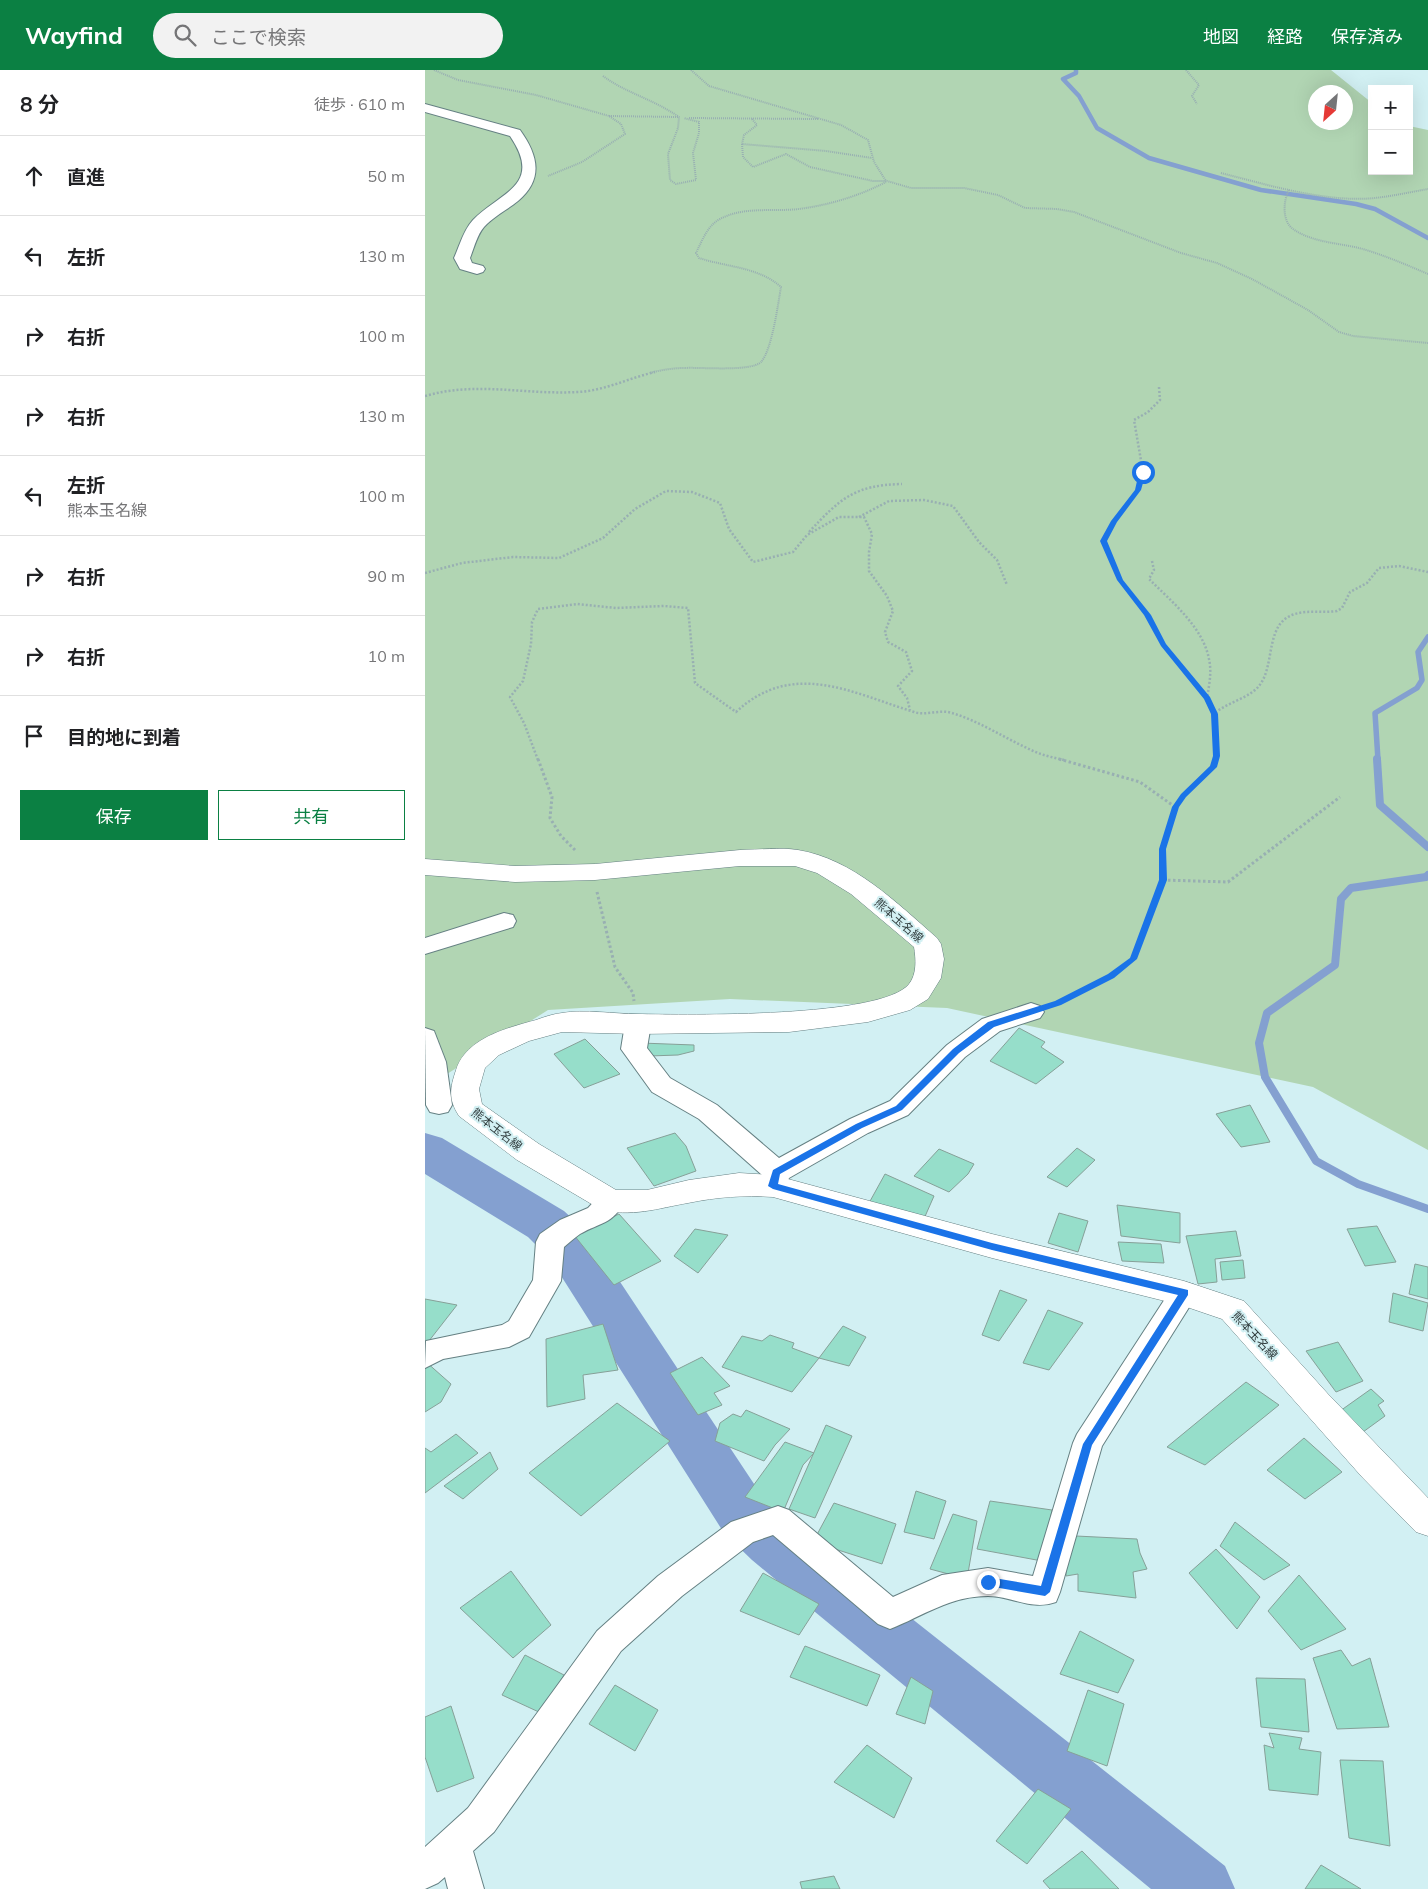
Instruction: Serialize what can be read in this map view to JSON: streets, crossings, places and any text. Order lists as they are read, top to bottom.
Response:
{
  "streets": {
    "main road": ["熊本玉名線"]
  },
  "north": "bottom left",
  "page": {
    "header": "Wayfind",
    "search": "ここで検索",
    "nav": ["地図", "経路", "保存済み"],
    "heading": ["8 分", "徒歩 · 610 m"],
    "map_buttons": ["+", "−"],
    "list": [
      ["直進", "50 m"],
      ["左折", "130 m"],
      ["右折", "100 m"],
      ["右折", "130 m"],
      ["左折", "熊本玉名線", "100 m"],
      ["右折", "90 m"],
      ["右折", "10 m"],
      "目的地に到着"
    ],
    "buttons": ["保存", "共有"]
  }
}
